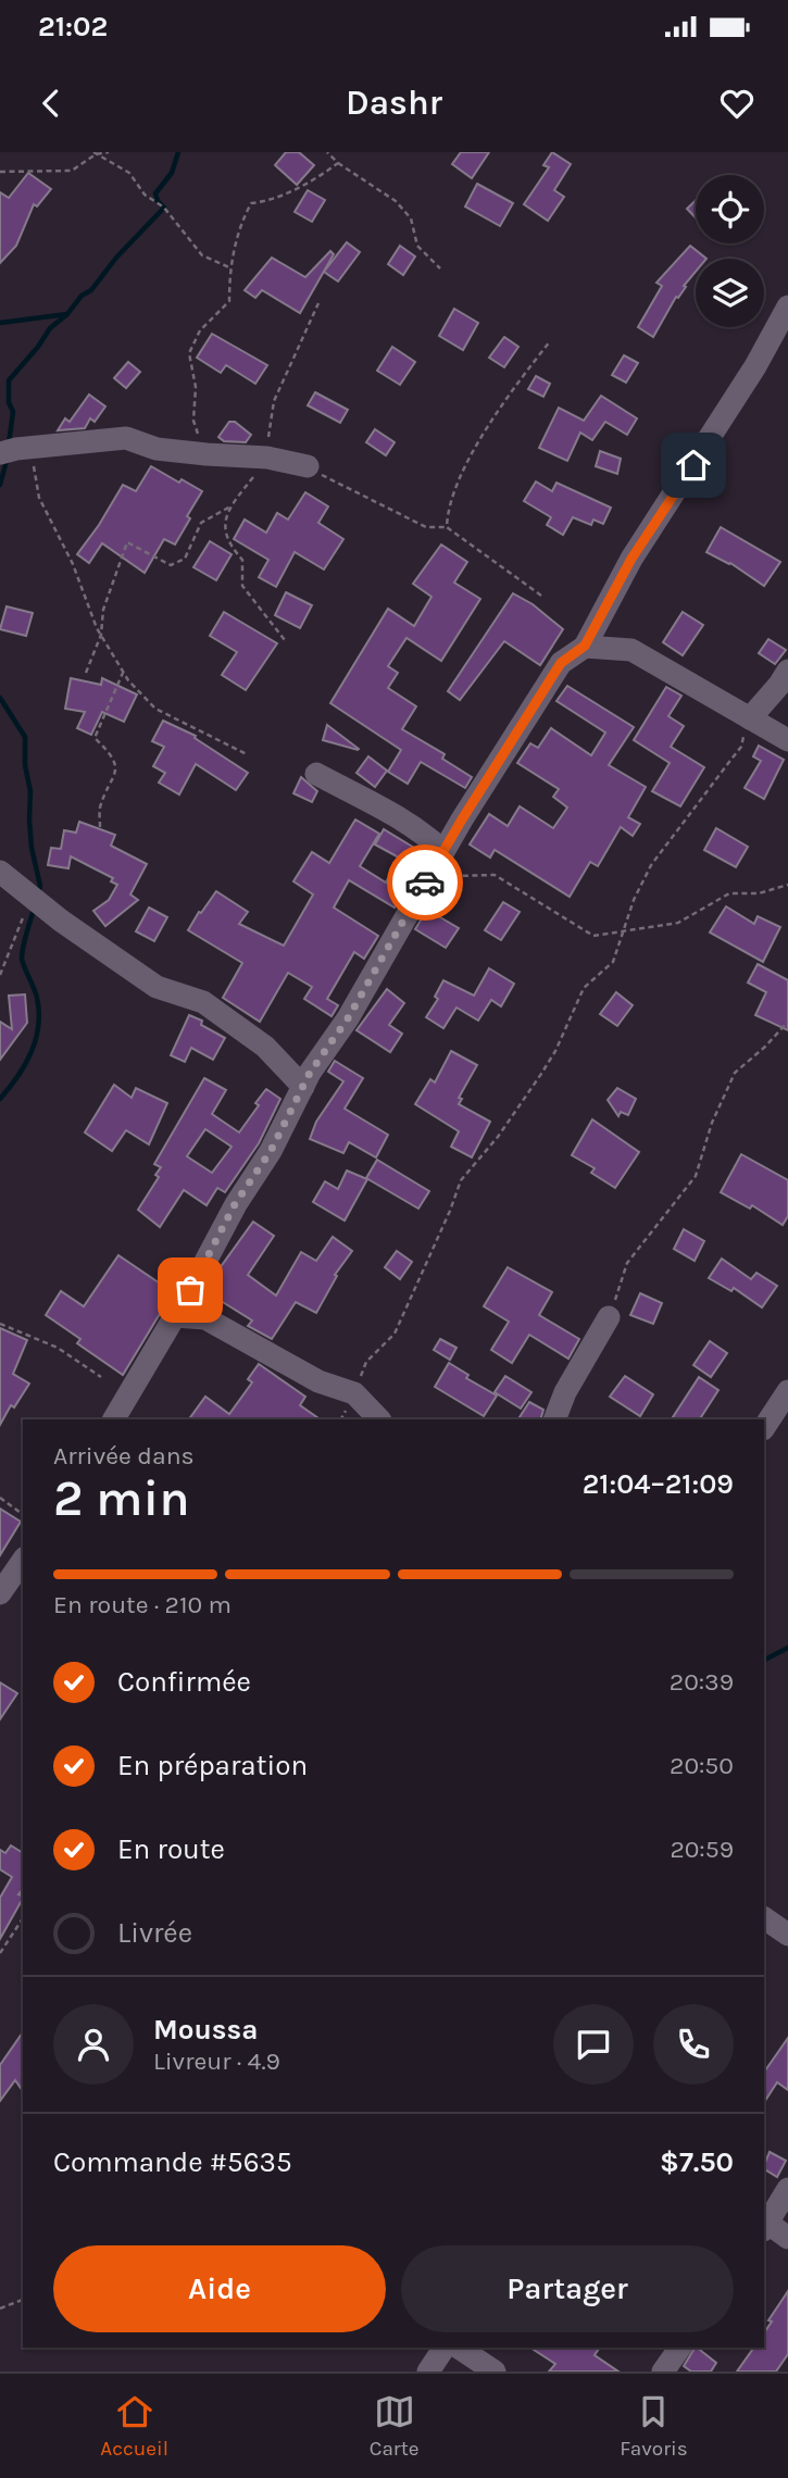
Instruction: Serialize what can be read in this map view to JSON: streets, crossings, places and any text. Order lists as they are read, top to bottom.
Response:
{
  "page": {
    "status": "21:02",
    "header": "Dashr",
    "heading": ["2 min", "Arrivée dans", "21:04–21:09"],
    "panel": [
      "Moussa",
      "Livreur · 4.9",
      "Commande #5635",
      "$7.50"
    ],
    "bar": "En route · 210 m",
    "list": [
      ["Confirmée", "20:39"],
      ["En préparation", "20:50"],
      ["En route", "20:59"],
      "Livrée"
    ],
    "buttons": ["Aide", "Partager"],
    "tabs": ["Accueil", "Carte", "Favoris"]
  }
}
